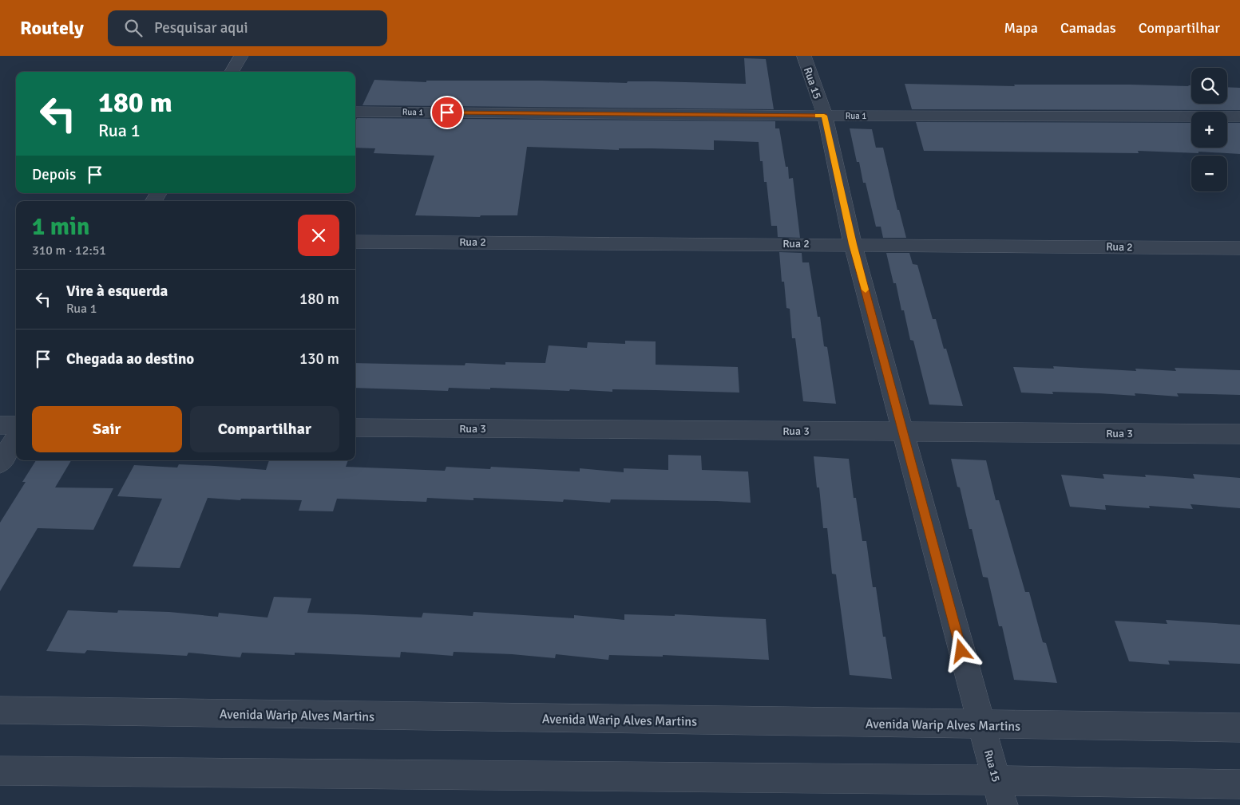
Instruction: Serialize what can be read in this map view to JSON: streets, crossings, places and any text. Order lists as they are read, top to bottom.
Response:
{
  "streets": {
    "street": [
      "Rua 15",
      "Rua 1",
      "Rua 2",
      "Rua 3",
      "Avenida Warip Alves Martins"
    ]
  },
  "crossings": [
    ["Rua 15", "Rua 1"],
    ["Rua 15", "Rua 2"],
    ["Rua 15", "Rua 3"],
    ["Rua 15", "Avenida Warip Alves Martins"]
  ],
  "page": {
    "header": "Routely",
    "search": "Pesquisar aqui",
    "nav": ["Mapa", "Camadas", "Compartilhar"],
    "map_buttons": ["+", "−"],
    "turn": ["180 m", "Rua 1"],
    "then": "Depois",
    "heading": ["1 min", "310 m · 12:51"],
    "list": [
      {
        "name": "Vire à esquerda",
        "note": "Rua 1",
        "value": "180 m"
      },
      {
        "name": "Chegada ao destino",
        "value": "130 m"
      }
    ],
    "buttons": ["Sair", "Compartilhar"]
  }
}
